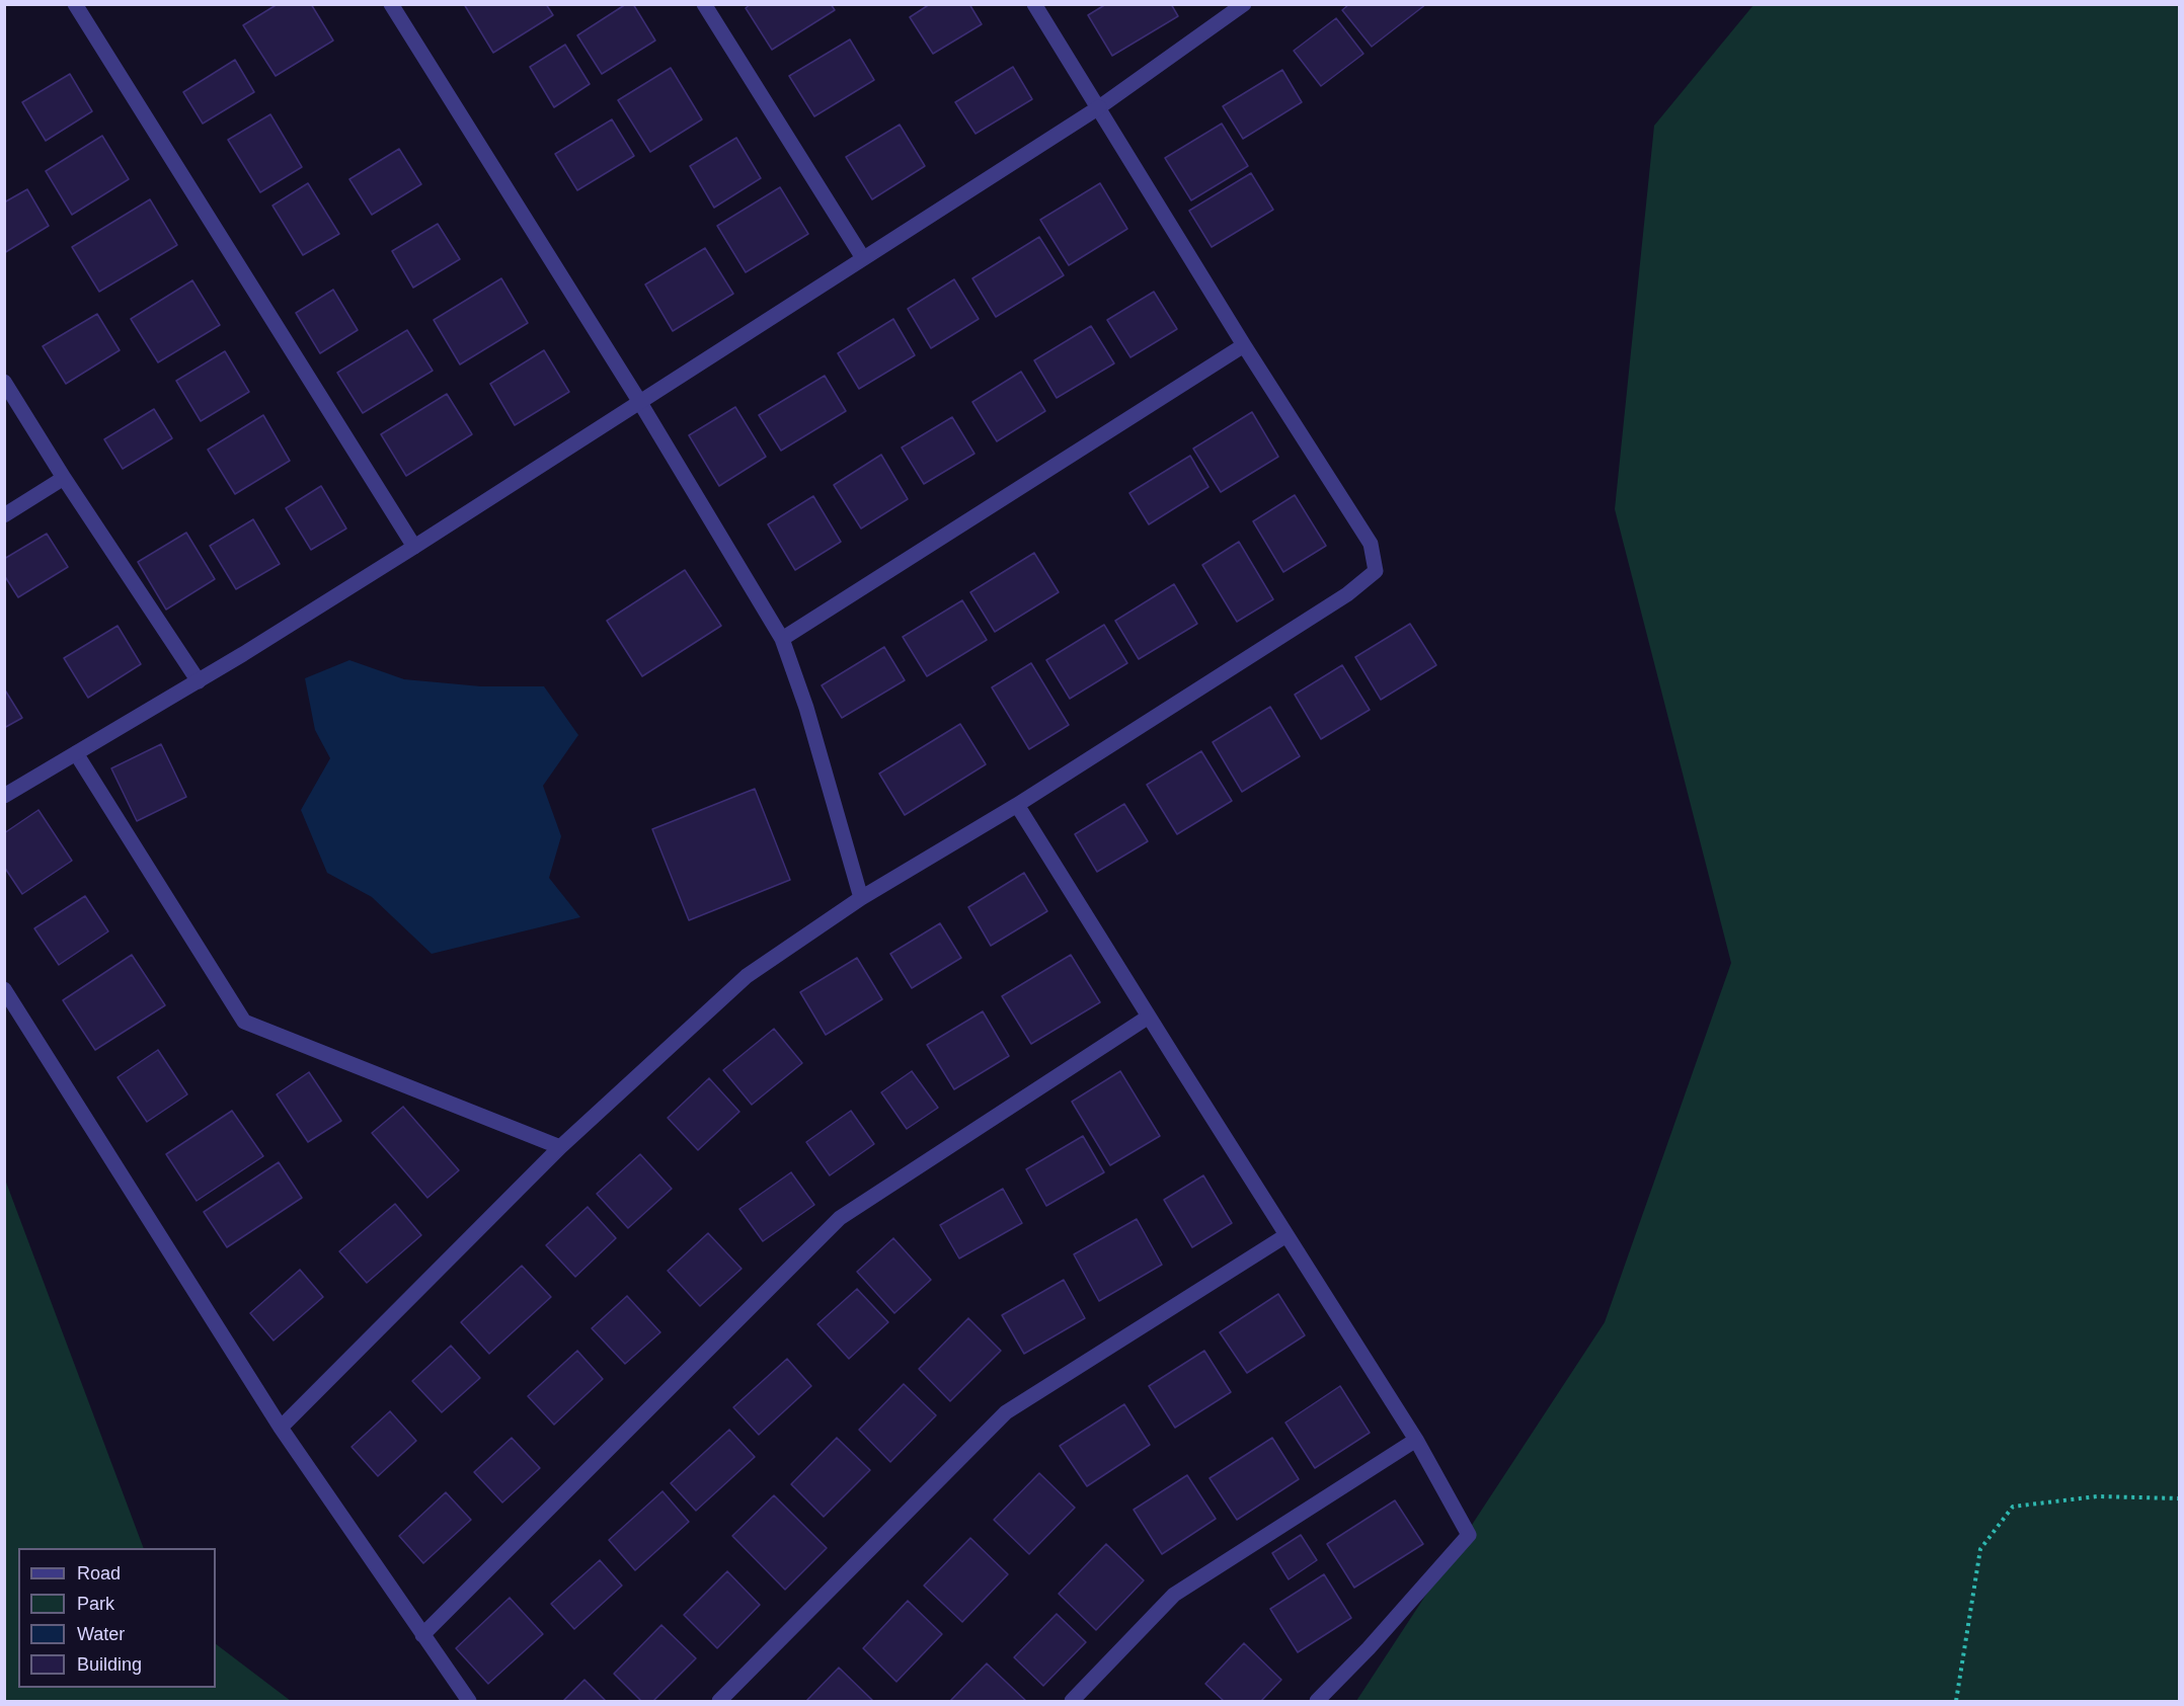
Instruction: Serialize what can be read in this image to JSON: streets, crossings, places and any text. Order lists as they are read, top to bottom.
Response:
{
  "legend": [
    "Road",
    "Park",
    "Water",
    "Building"
  ]
}
